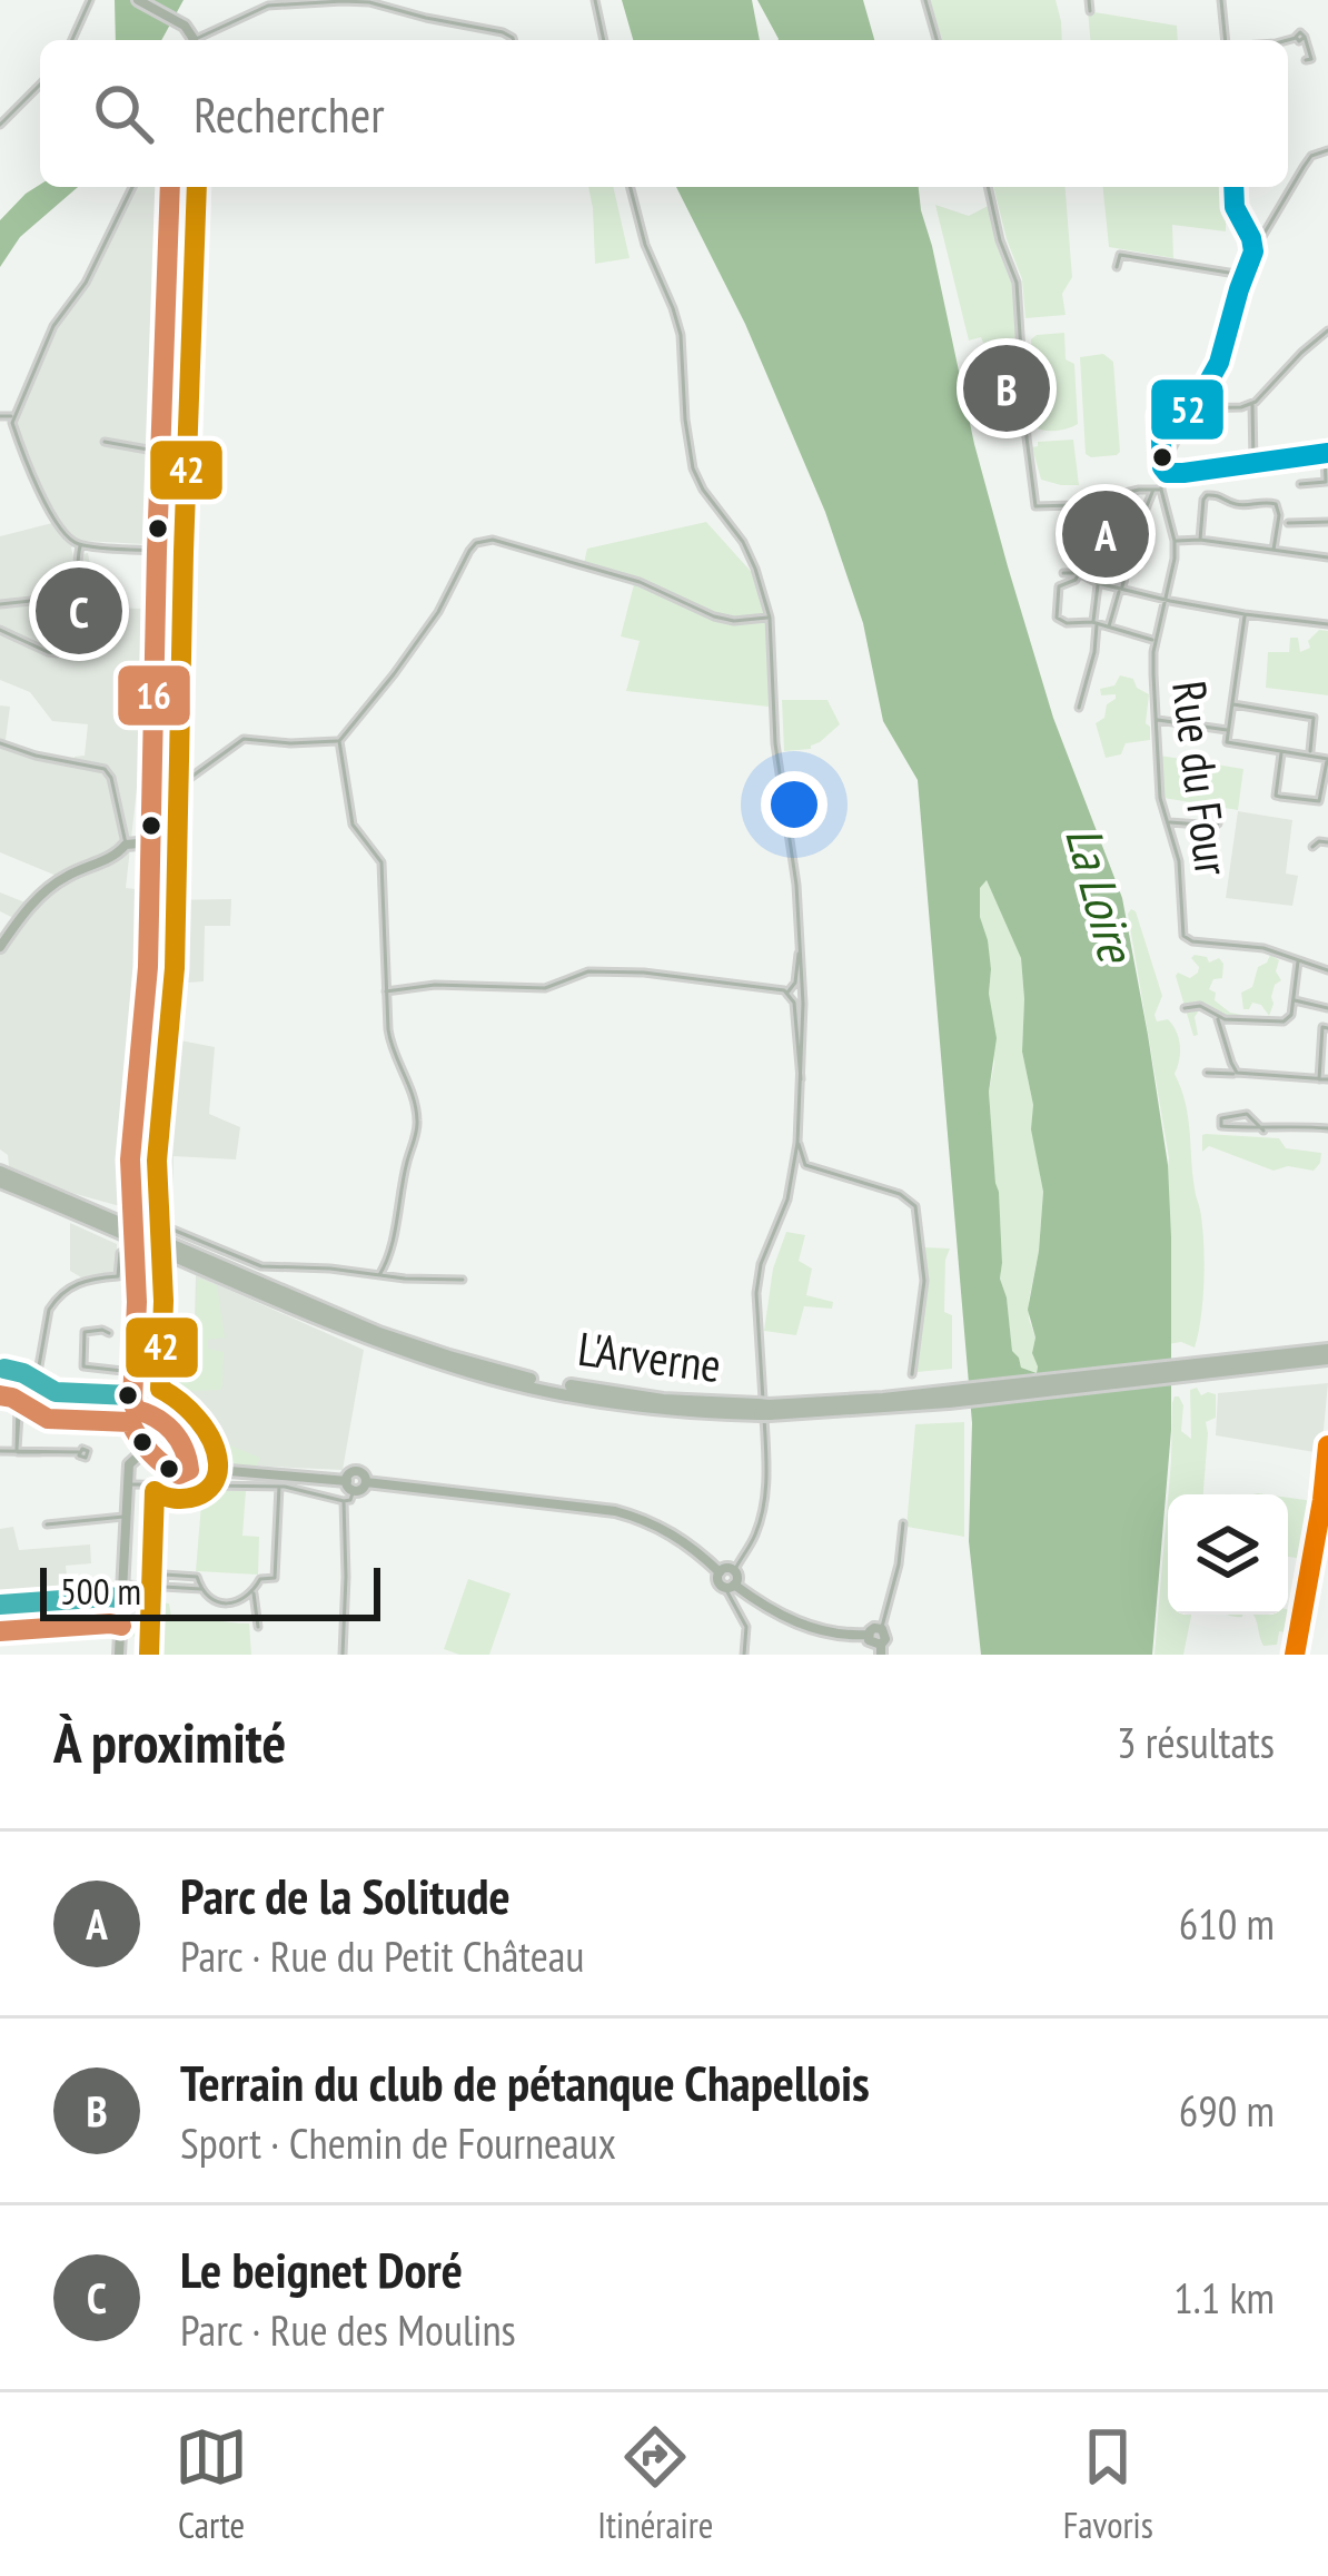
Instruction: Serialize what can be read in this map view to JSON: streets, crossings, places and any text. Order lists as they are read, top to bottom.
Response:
{
  "streets": {
    "highway": ["L'Arverne"],
    "street": ["Rue du Four"]
  },
  "water": ["La Loire"],
  "lines": ["transit line 16", "transit line 42", "transit line 52"],
  "scale_bar": "500 m",
  "page": {
    "search": "Rechercher",
    "pins": ["B", "A", "C"],
    "scale": "500 m",
    "heading": ["À proximité", "3 résultats"],
    "list": [
      {
        "mark": "A",
        "name": "Parc de la Solitude",
        "note": "Parc · Rue du Petit Château",
        "value": "610 m"
      },
      {
        "mark": "B",
        "name": "Terrain du club de pétanque Chapellois",
        "note": "Sport · Chemin de Fourneaux",
        "value": "690 m"
      },
      {
        "mark": "C",
        "name": "Le beignet Doré",
        "note": "Parc · Rue des Moulins",
        "value": "1.1 km"
      }
    ],
    "nav": ["Carte", "Itinéraire", "Favoris"]
  }
}
